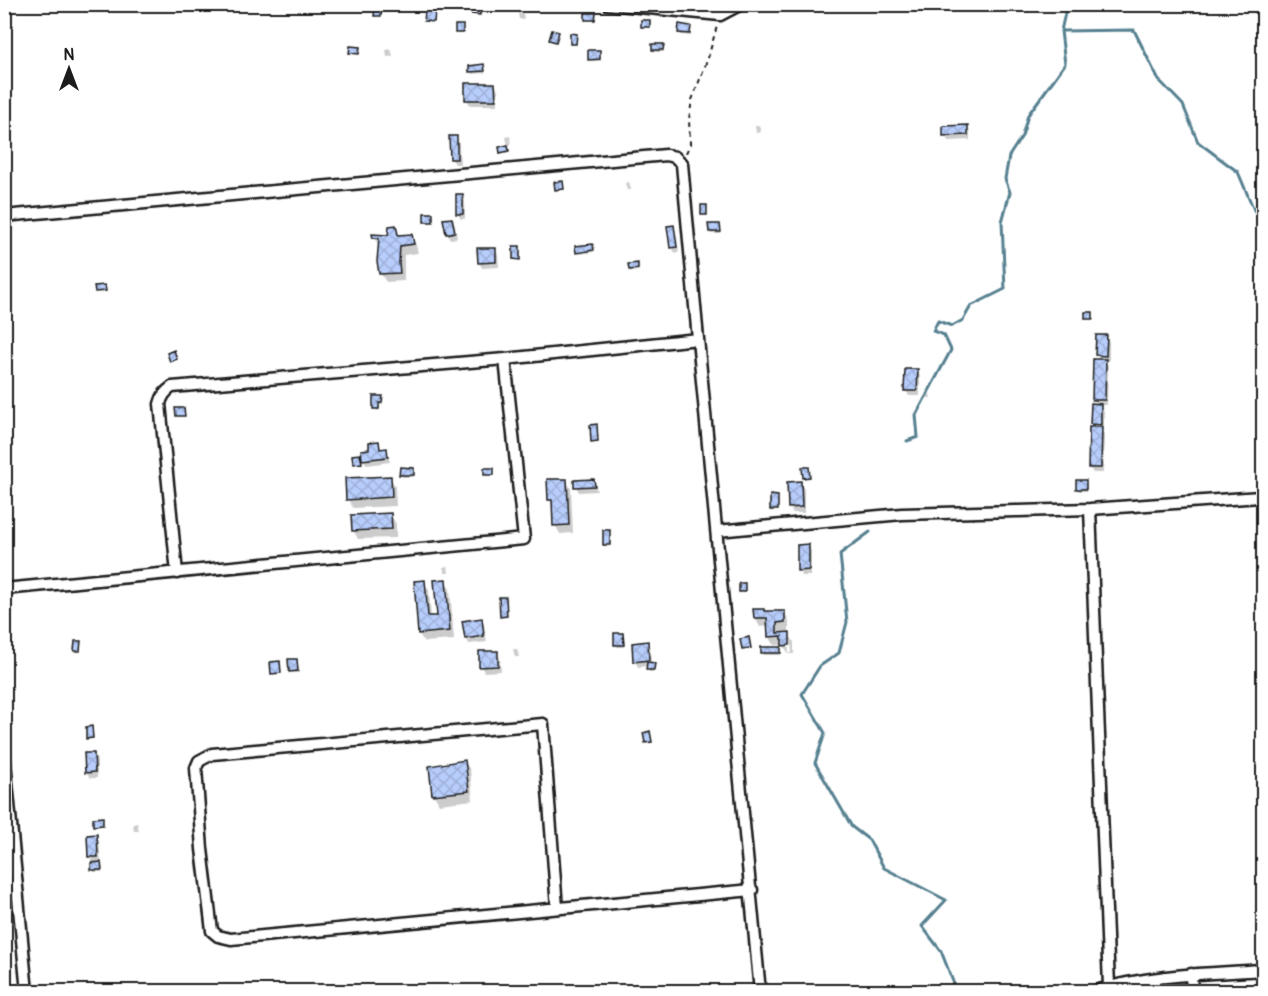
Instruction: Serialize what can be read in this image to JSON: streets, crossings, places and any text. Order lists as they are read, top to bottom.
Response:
{
  "north": "top"
}
